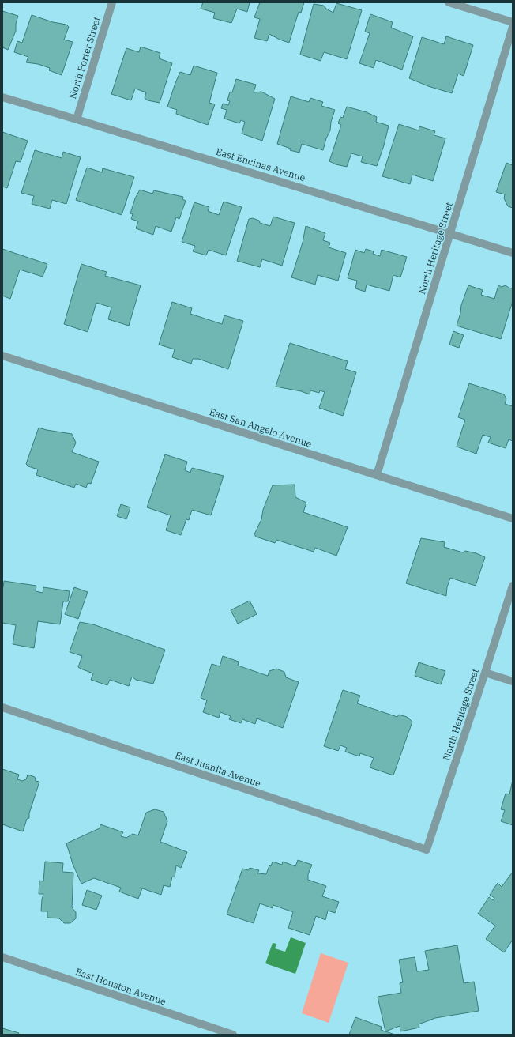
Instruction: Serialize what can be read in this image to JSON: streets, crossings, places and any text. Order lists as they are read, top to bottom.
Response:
{
  "streets": {
    "street": [
      "North Porter Street",
      "East Encinas Avenue",
      "North Heritage Street",
      "East San Angelo Avenue",
      "East Juanita Avenue",
      "East Houston Avenue"
    ]
  },
  "crossings": [
    ["North Porter Street", "East Encinas Avenue"],
    ["East Encinas Avenue", "North Heritage Street"],
    ["North Heritage Street", "East San Angelo Avenue"],
    ["North Heritage Street", "East Juanita Avenue"]
  ]
}
